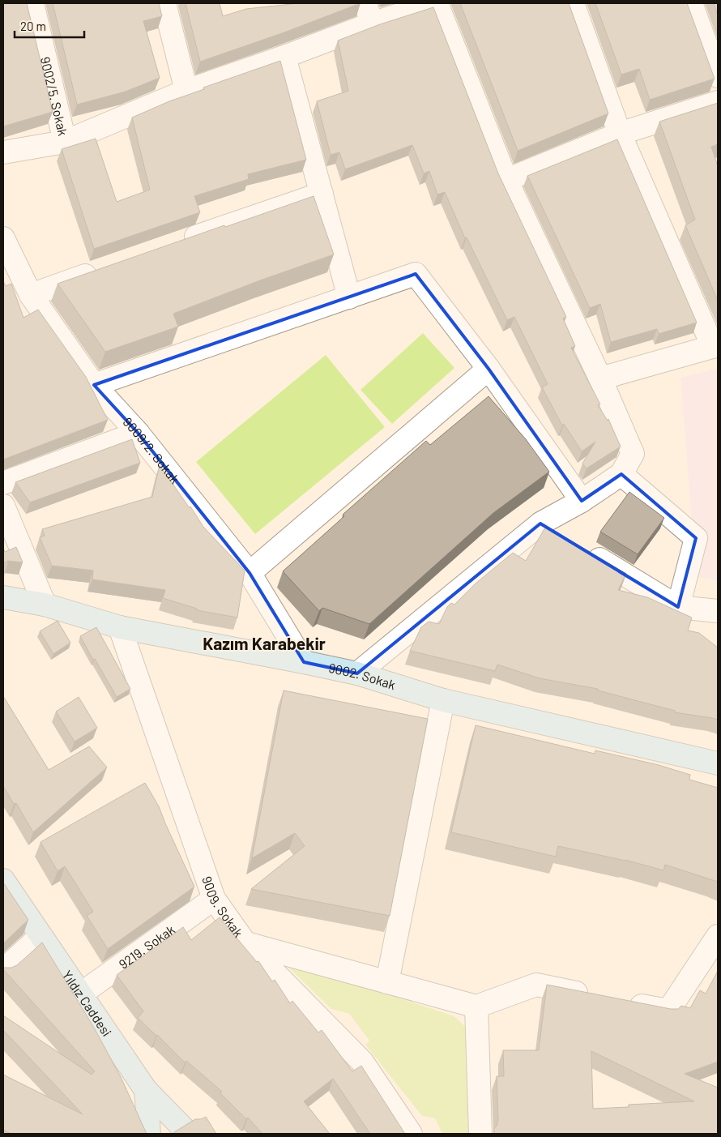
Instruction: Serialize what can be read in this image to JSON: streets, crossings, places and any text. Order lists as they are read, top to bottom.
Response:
{
  "streets": {
    "street": [
      "9002/5. Sokak",
      "9009/2. Sokak",
      "9002. Sokak",
      "9009. Sokak",
      "9219. Sokak",
      "Yıldız Caddesi"
    ]
  },
  "crossings": [
    ["9009/2. Sokak", "9002. Sokak"],
    ["9002. Sokak", "9009. Sokak"],
    ["9009. Sokak", "9219. Sokak"],
    ["9219. Sokak", "Yıldız Caddesi"]
  ],
  "districts": ["Kazım Karabekir"],
  "scale_bar": "20 m"
}
